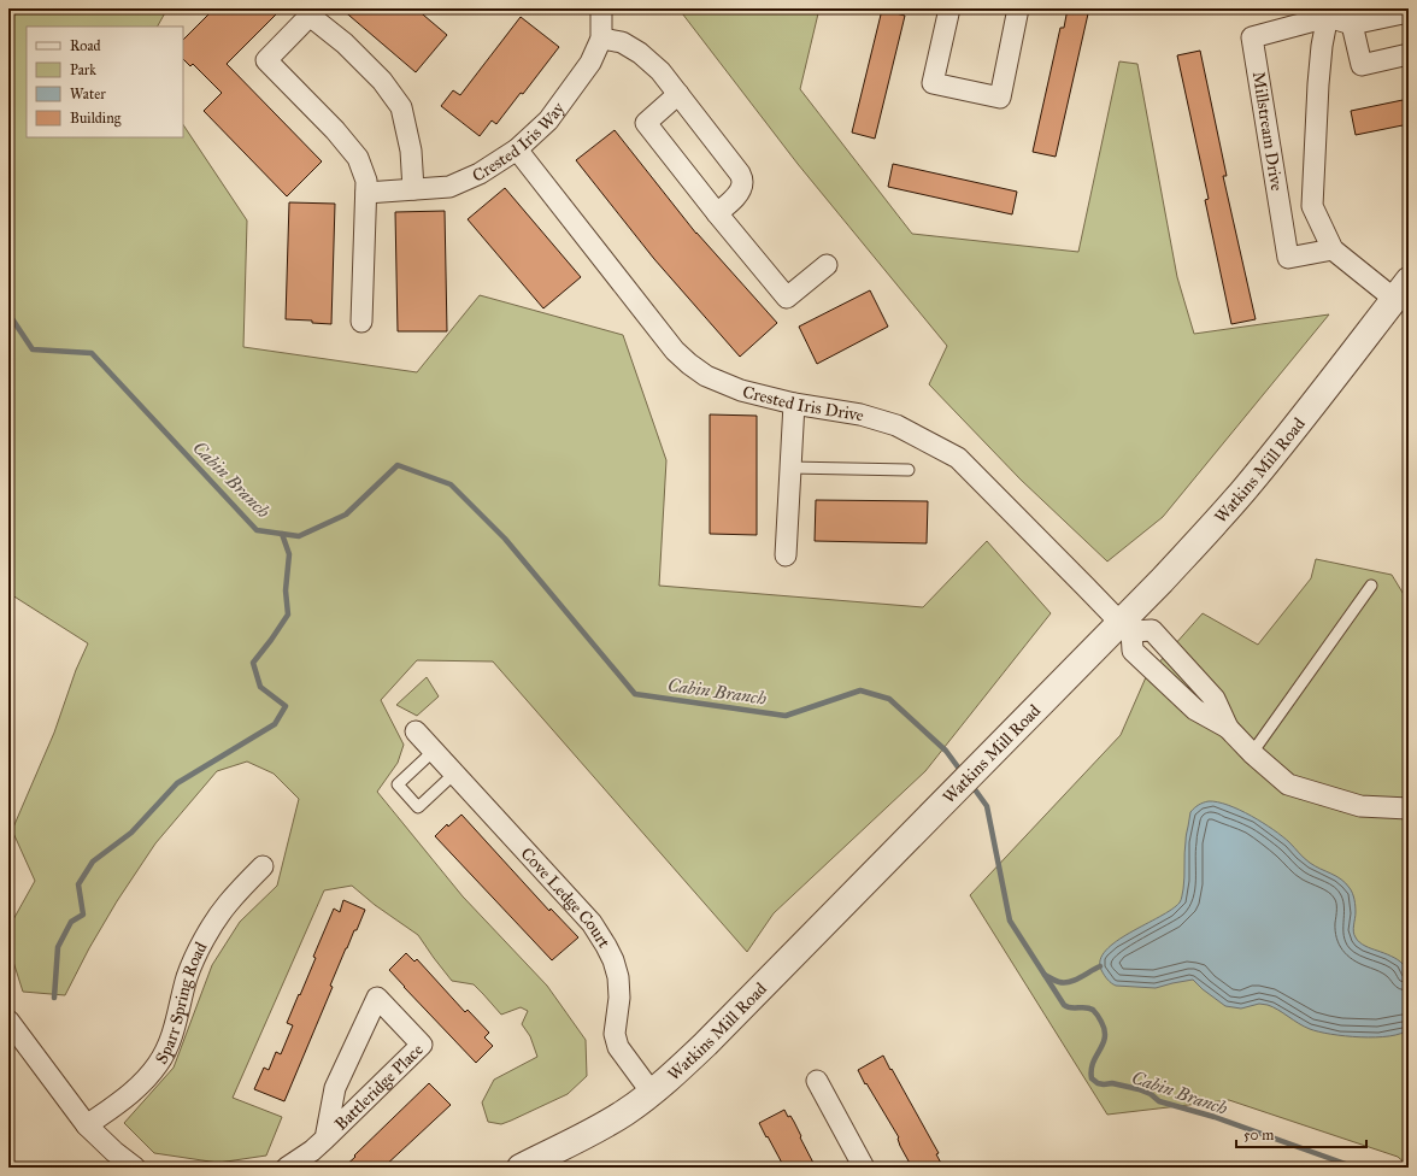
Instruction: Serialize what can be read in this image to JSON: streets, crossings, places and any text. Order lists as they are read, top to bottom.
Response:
{
  "streets": {
    "street": [
      "Millstream Drive",
      "Crested Iris Way",
      "Crested Iris Drive",
      "Watkins Mill Road",
      "Cove Ledge Court",
      "Sparr Spring Road",
      "Battleridge Place"
    ]
  },
  "crossings": [
    ["Crested Iris Way", "Crested Iris Drive"],
    ["Crested Iris Drive", "Watkins Mill Road"],
    ["Watkins Mill Road", "Cove Ledge Court"]
  ],
  "water": ["Cabin Branch"],
  "legend": [
    "Road",
    "Park",
    "Water",
    "Building"
  ],
  "scale_bar": "50 m"
}
